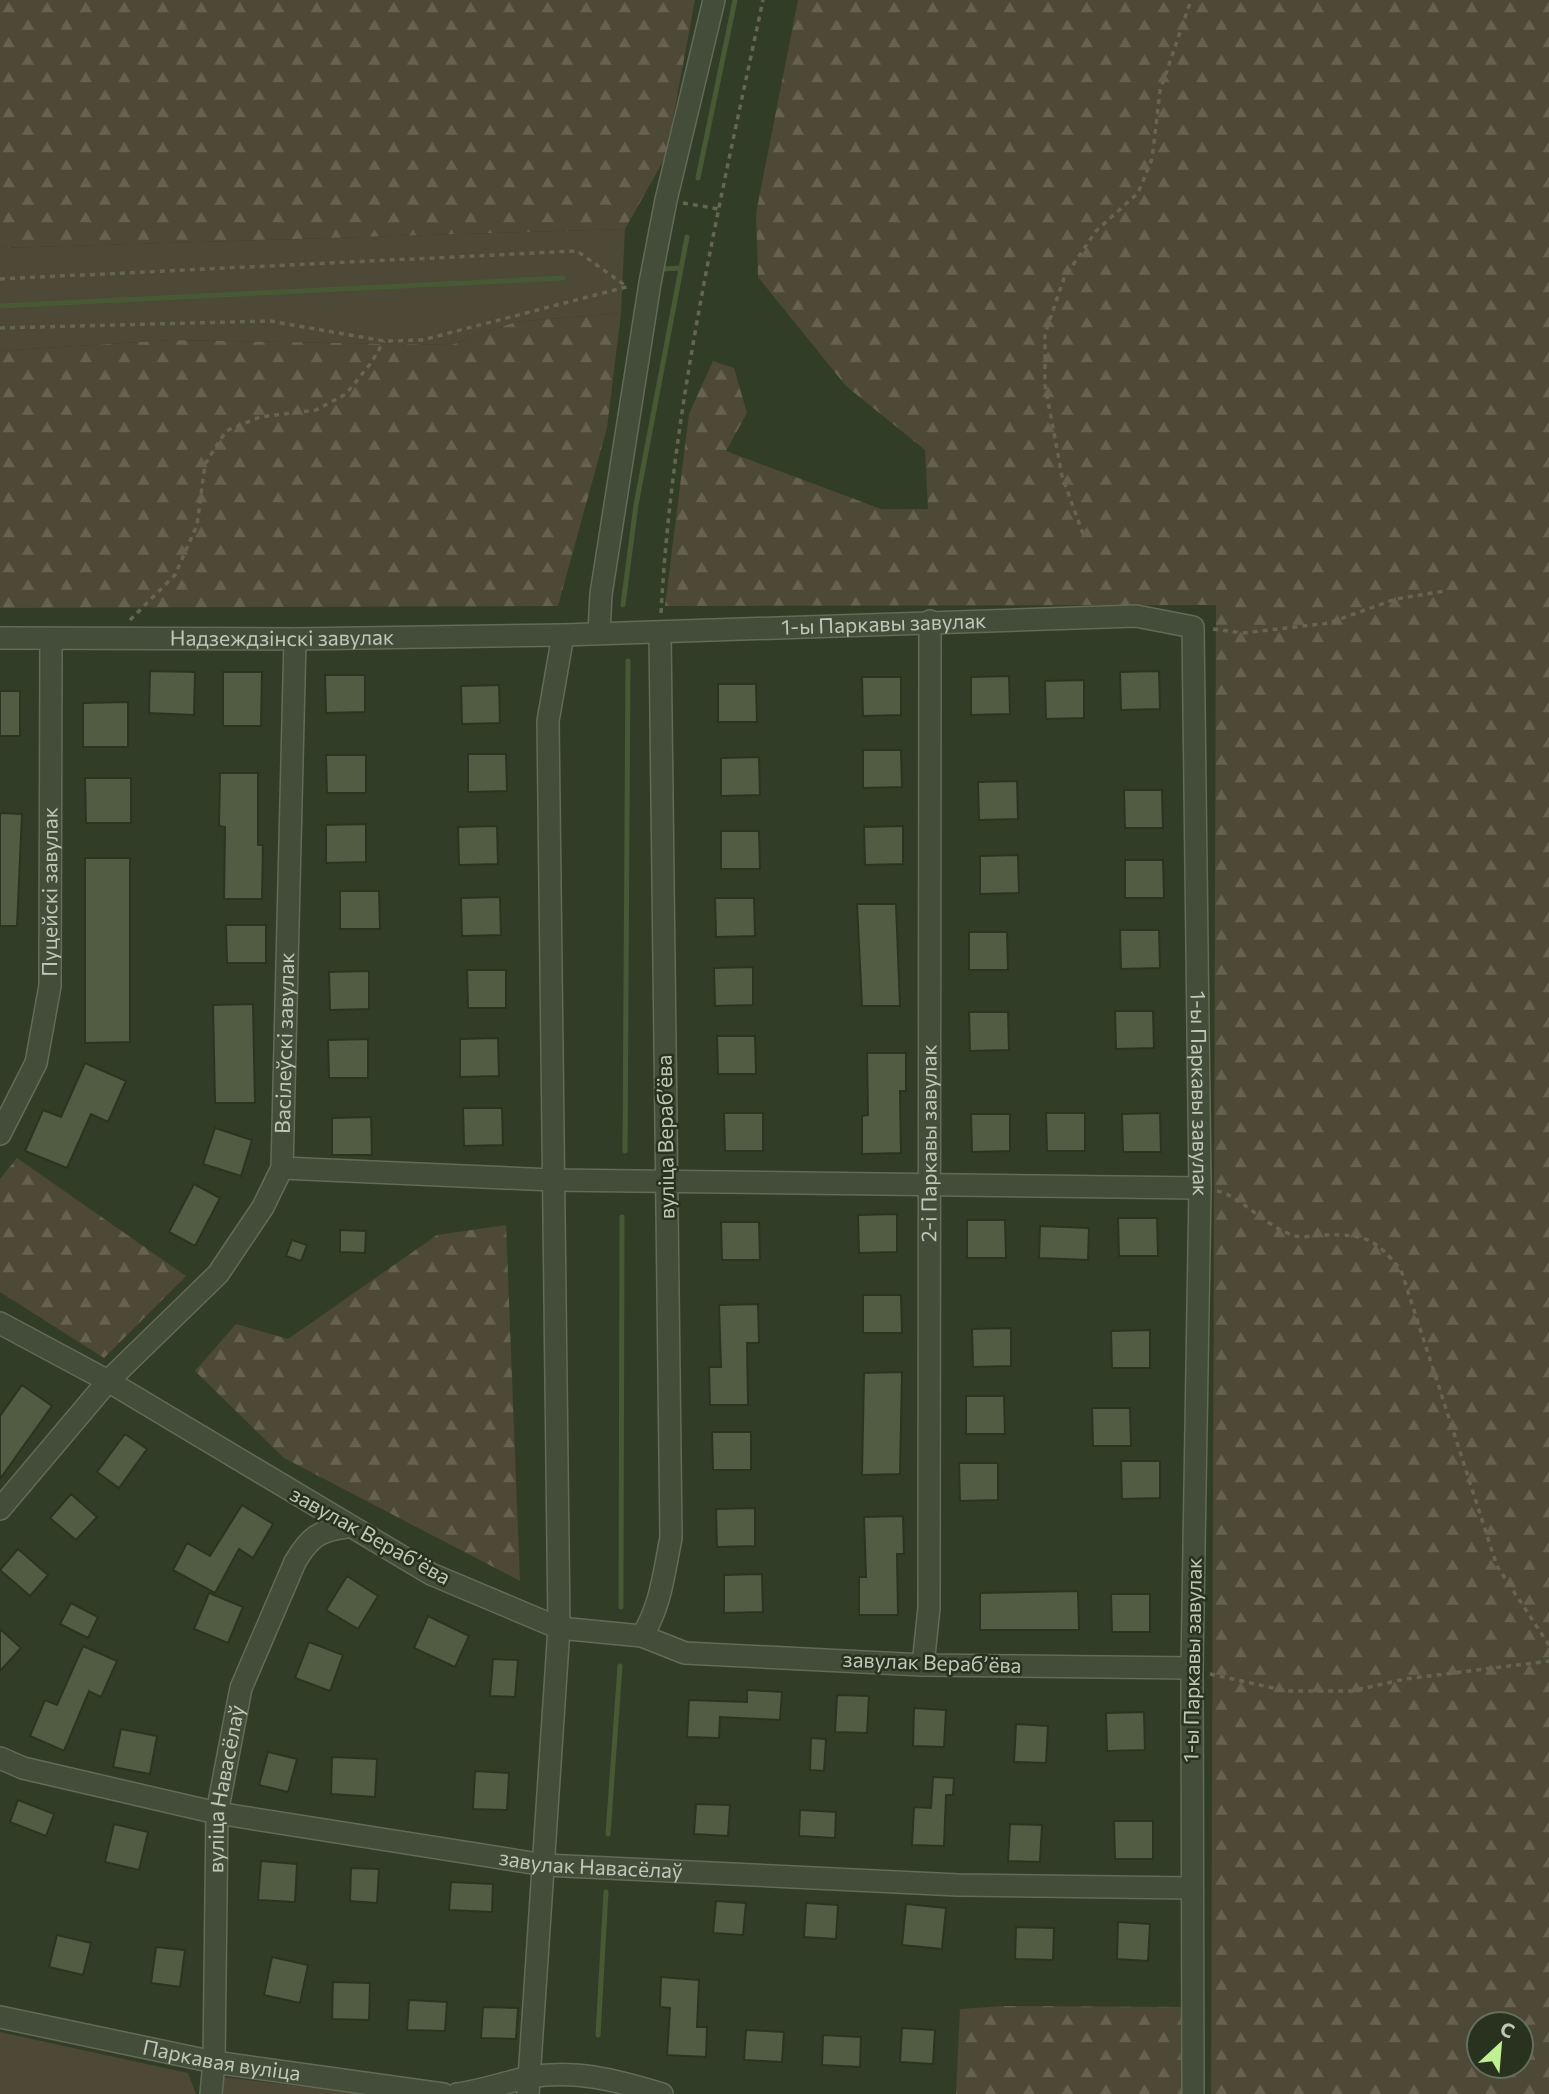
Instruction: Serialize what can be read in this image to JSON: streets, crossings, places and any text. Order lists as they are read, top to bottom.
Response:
{
  "streets": {
    "street": [
      "1-ы Паркавы завулак",
      "Надзеждзінскі завулак",
      "Пуцейскі завулак",
      "Васілеўскі завулак",
      "вуліца Верабʼёва",
      "2-і Паркавы завулак",
      "завулак Верабʼёва",
      "вуліца Навасёлаў",
      "завулак Навасёлаў",
      "Паркавая вуліца"
    ]
  },
  "crossings": [
    ["1-ы Паркавы завулак", "Надзеждзінскі завулак"],
    ["1-ы Паркавы завулак", "вуліца Верабʼёва"],
    ["1-ы Паркавы завулак", "2-і Паркавы завулак"],
    ["1-ы Паркавы завулак", "завулак Верабʼёва"],
    ["1-ы Паркавы завулак", "завулак Навасёлаў"],
    ["Надзеждзінскі завулак", "Пуцейскі завулак"],
    ["Надзеждзінскі завулак", "Васілеўскі завулак"],
    ["Васілеўскі завулак", "завулак Верабʼёва"],
    ["вуліца Верабʼёва", "завулак Верабʼёва"],
    ["2-і Паркавы завулак", "завулак Верабʼёва"],
    ["завулак Верабʼёва", "вуліца Навасёлаў"],
    ["вуліца Навасёлаў", "завулак Навасёлаў"],
    ["вуліца Навасёлаў", "Паркавая вуліца"]
  ],
  "north": "top right"
}
